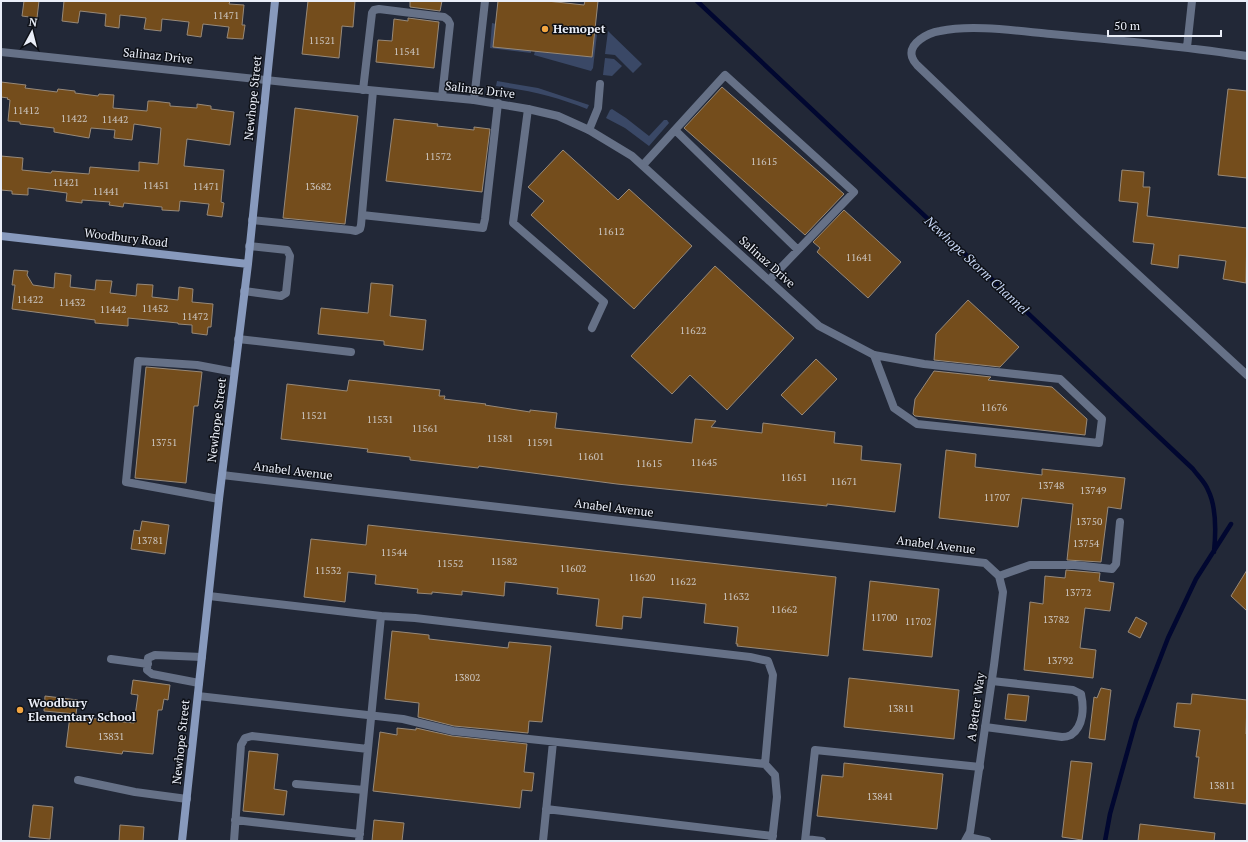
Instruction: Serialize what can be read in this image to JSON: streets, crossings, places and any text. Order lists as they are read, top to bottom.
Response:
{
  "streets": {
    "street": [
      "Salinaz Drive",
      "Newhope Street",
      "Woodbury Road",
      "Anabel Avenue",
      "A Better Way"
    ]
  },
  "crossings": [
    ["Salinaz Drive", "Newhope Street"],
    ["Newhope Street", "Woodbury Road"],
    ["Newhope Street", "Anabel Avenue"],
    ["Anabel Avenue", "A Better Way"]
  ],
  "water": ["Newhope Storm Channel"],
  "places": ["Hemopet", "Woodbury Elementary School"],
  "house_numbers": [
    "11471",
    "11521",
    "11541",
    "11412",
    "11422",
    "11442",
    "11572",
    "11615",
    "11421",
    "11451",
    "11471",
    "13682",
    "11441",
    "11612",
    "11641",
    "11422",
    "11432",
    "11452",
    "11442",
    "11472",
    "11622",
    "11676",
    "11521",
    "11531",
    "11561",
    "11581",
    "13751",
    "11591",
    "11601",
    "11645",
    "11615",
    "11651",
    "11671",
    "13748",
    "13749",
    "11707",
    "13750",
    "13781",
    "13754",
    "11544",
    "11582",
    "11552",
    "11602",
    "11532",
    "11620",
    "11622",
    "13772",
    "11632",
    "11662",
    "11700",
    "13782",
    "11702",
    "13792",
    "13802",
    "13811",
    "13831",
    "13811",
    "13841"
  ],
  "scale_bar": "50 m",
  "north": "top"
}
